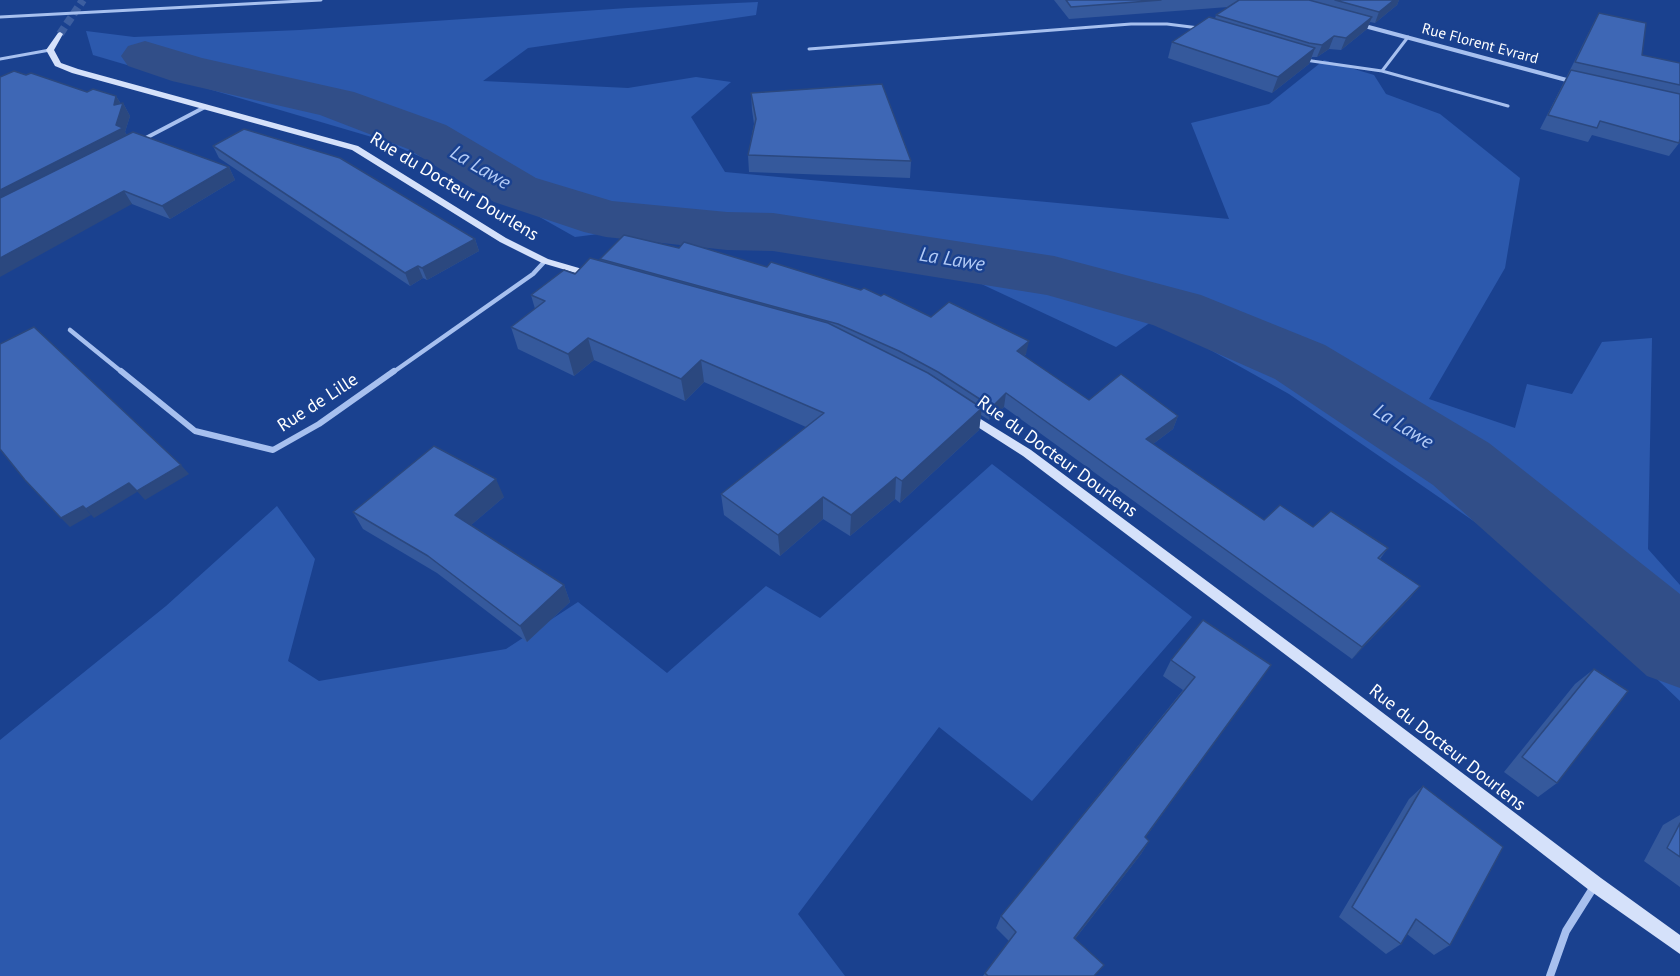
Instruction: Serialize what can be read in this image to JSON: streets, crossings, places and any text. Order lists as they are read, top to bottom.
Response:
{
  "streets": {
    "street": ["Rue Florent Evrard", "Rue du Docteur Dourlens", "Rue de Lille"]
  },
  "crossings": [
    ["Rue du Docteur Dourlens", "Rue de Lille"]
  ],
  "water": ["La Lawe"]
}
